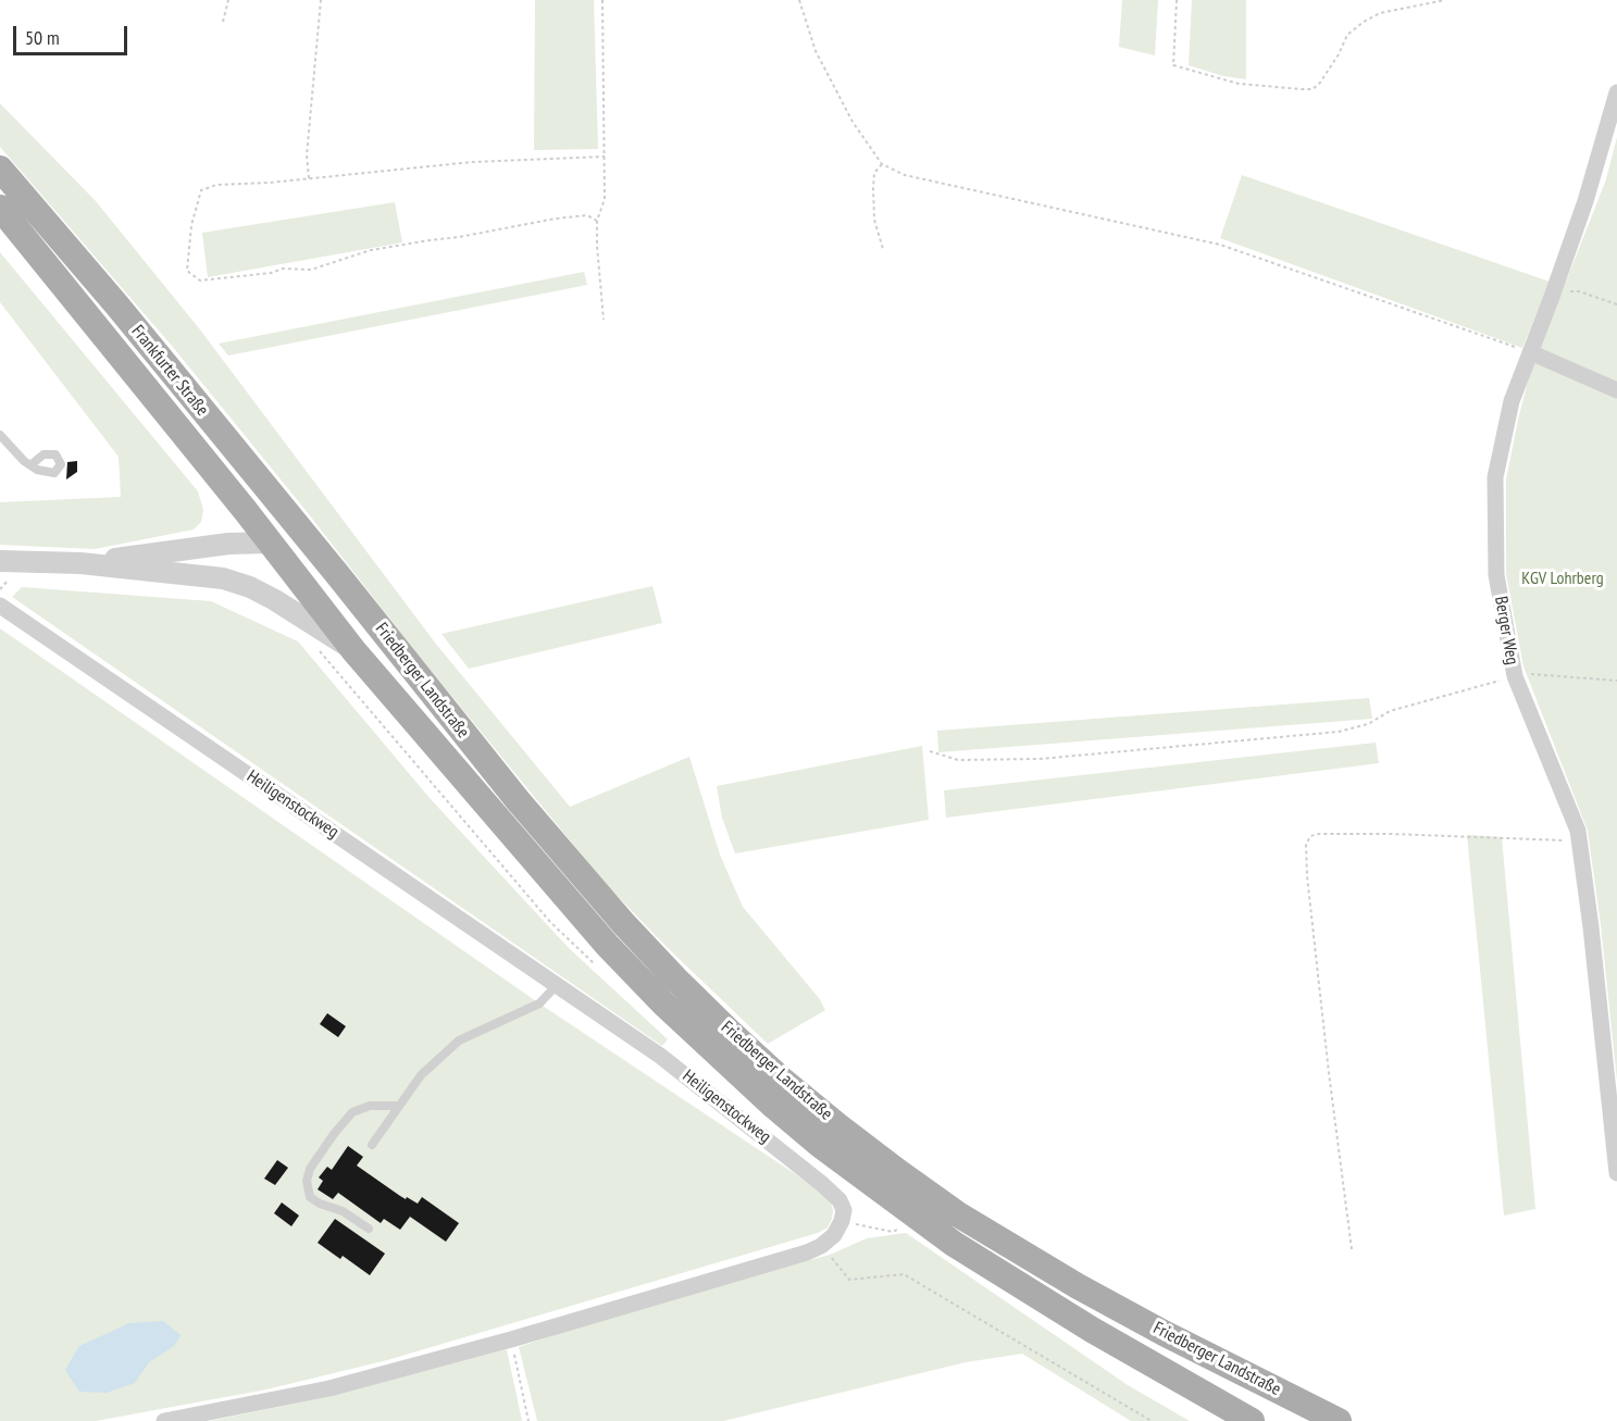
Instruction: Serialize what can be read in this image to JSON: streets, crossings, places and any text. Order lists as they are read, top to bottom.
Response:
{
  "streets": {
    "main road": ["Frankfurter Straße", "Friedberger Landstraße"],
    "street": ["Berger Weg", "Heiligenstockweg"]
  },
  "crossings": [
    ["Frankfurter Straße", "Friedberger Landstraße"]
  ],
  "parks": ["KGV Lohrberg"],
  "scale_bar": "50 m"
}
